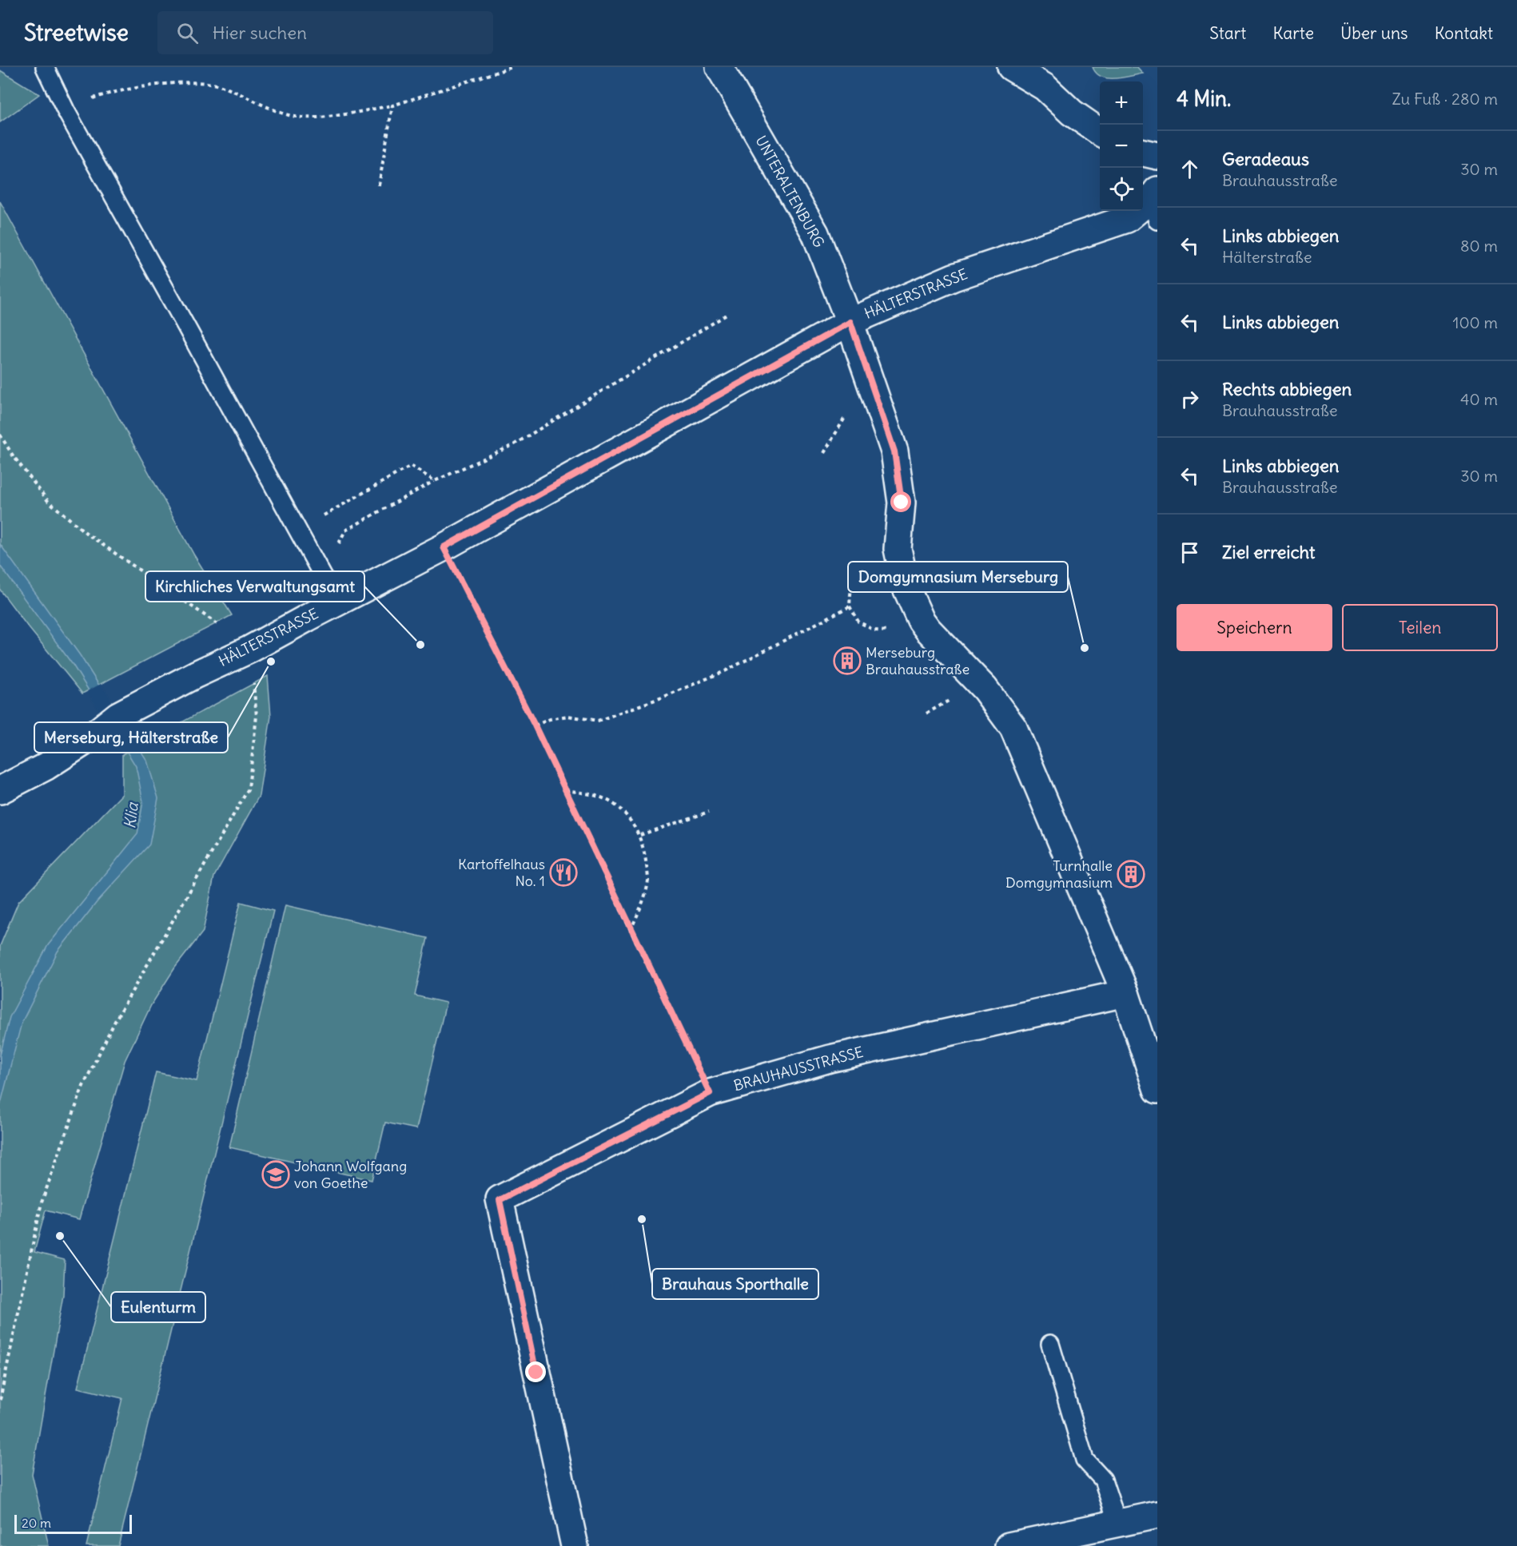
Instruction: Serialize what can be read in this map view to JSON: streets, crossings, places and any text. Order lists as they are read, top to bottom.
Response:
{
  "streets": {
    "street": ["UNTERALTENBURG", "HÄLTERSTRASSE", "BRAUHAUSSTRASSE"]
  },
  "crossings": [
    ["UNTERALTENBURG", "HÄLTERSTRASSE"]
  ],
  "water": ["Klia"],
  "places": {
    "other": [
      "Kirchliches Verwaltungsamt",
      "Domgymnasium Merseburg",
      "Merseburg, Hälterstraße",
      "Brauhaus Sporthalle",
      "Eulenturm"
    ],
    "building": ["Merseburg Brauhausstraße", "Turnhalle Domgymnasium"],
    "restaurant": ["Kartoffelhaus No. 1"],
    "school or university": ["Johann Wolfgang von Goethe"]
  },
  "scale_bar": "20 m",
  "page": {
    "header": "Streetwise",
    "search": "Hier suchen",
    "nav": [
      "Start",
      "Karte",
      "Über uns",
      "Kontakt"
    ],
    "heading": ["4 Min.", "Zu Fuß · 280 m"],
    "map_buttons": ["+", "−"],
    "list": [
      ["Geradeaus", "Brauhausstraße", "30 m"],
      ["Links abbiegen", "Hälterstraße", "80 m"],
      ["Links abbiegen", "100 m"],
      ["Rechts abbiegen", "Brauhausstraße", "40 m"],
      ["Links abbiegen", "Brauhausstraße", "30 m"],
      "Ziel erreicht"
    ],
    "buttons": ["Speichern", "Teilen"],
    "scale": "20 m"
  }
}
